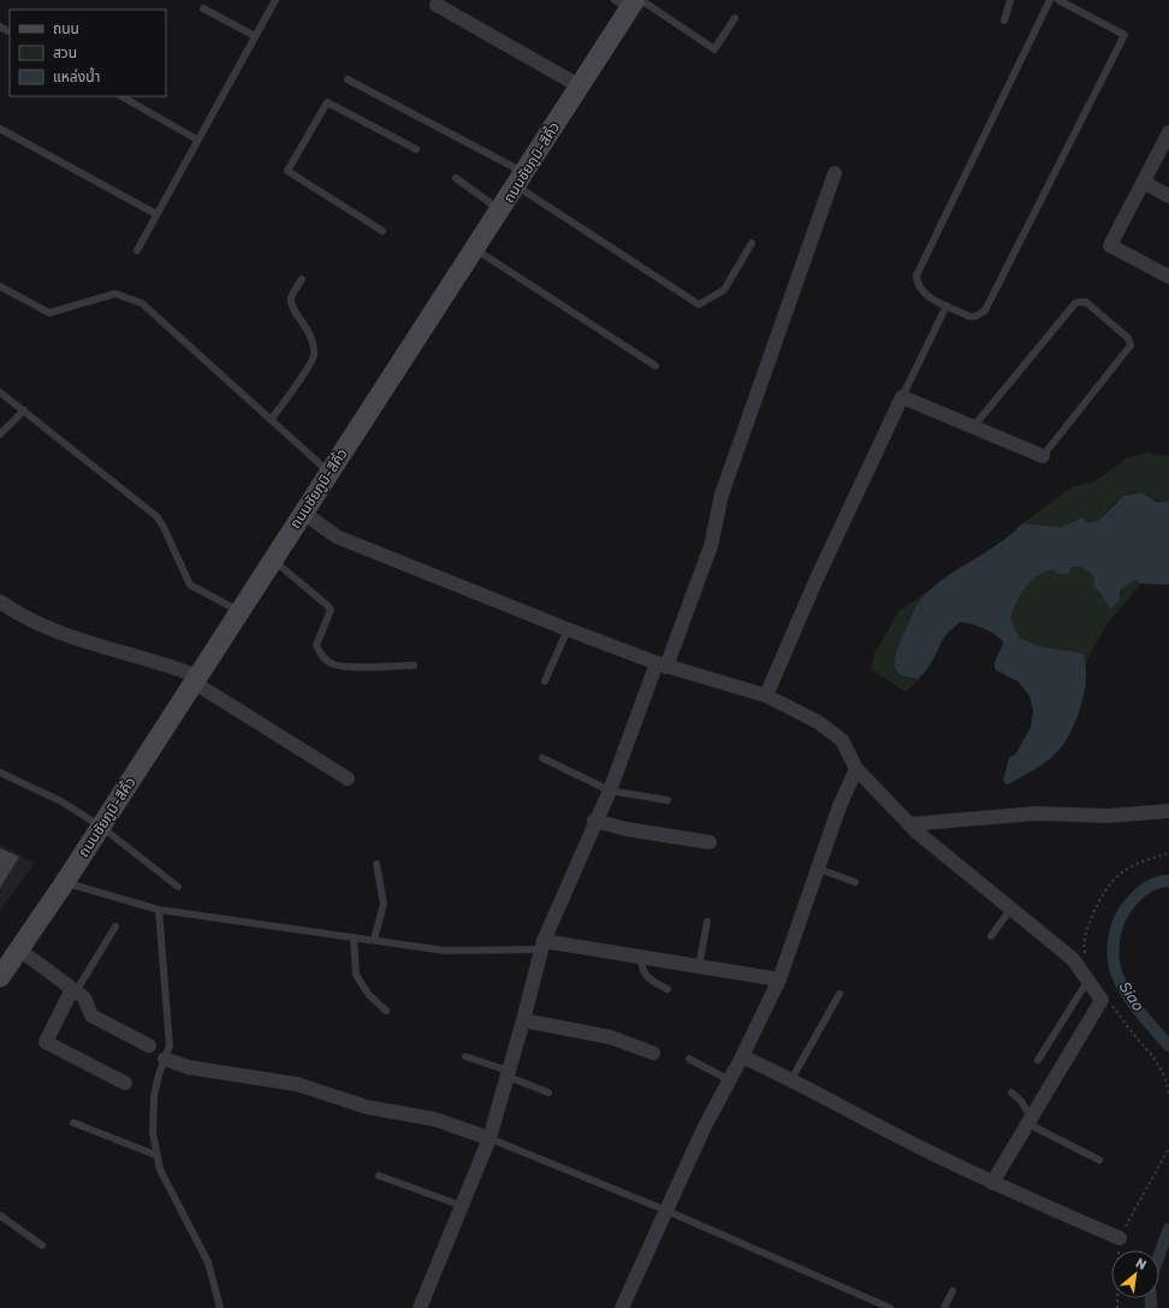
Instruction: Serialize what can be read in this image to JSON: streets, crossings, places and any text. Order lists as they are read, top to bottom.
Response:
{
  "streets": {
    "main road": ["ถนนชัยภูมิ-สีคิ้ว"]
  },
  "water": ["Siao"],
  "legend": ["ถนน", "สวน", "แหล่งน้ำ"],
  "north": "top right"
}
